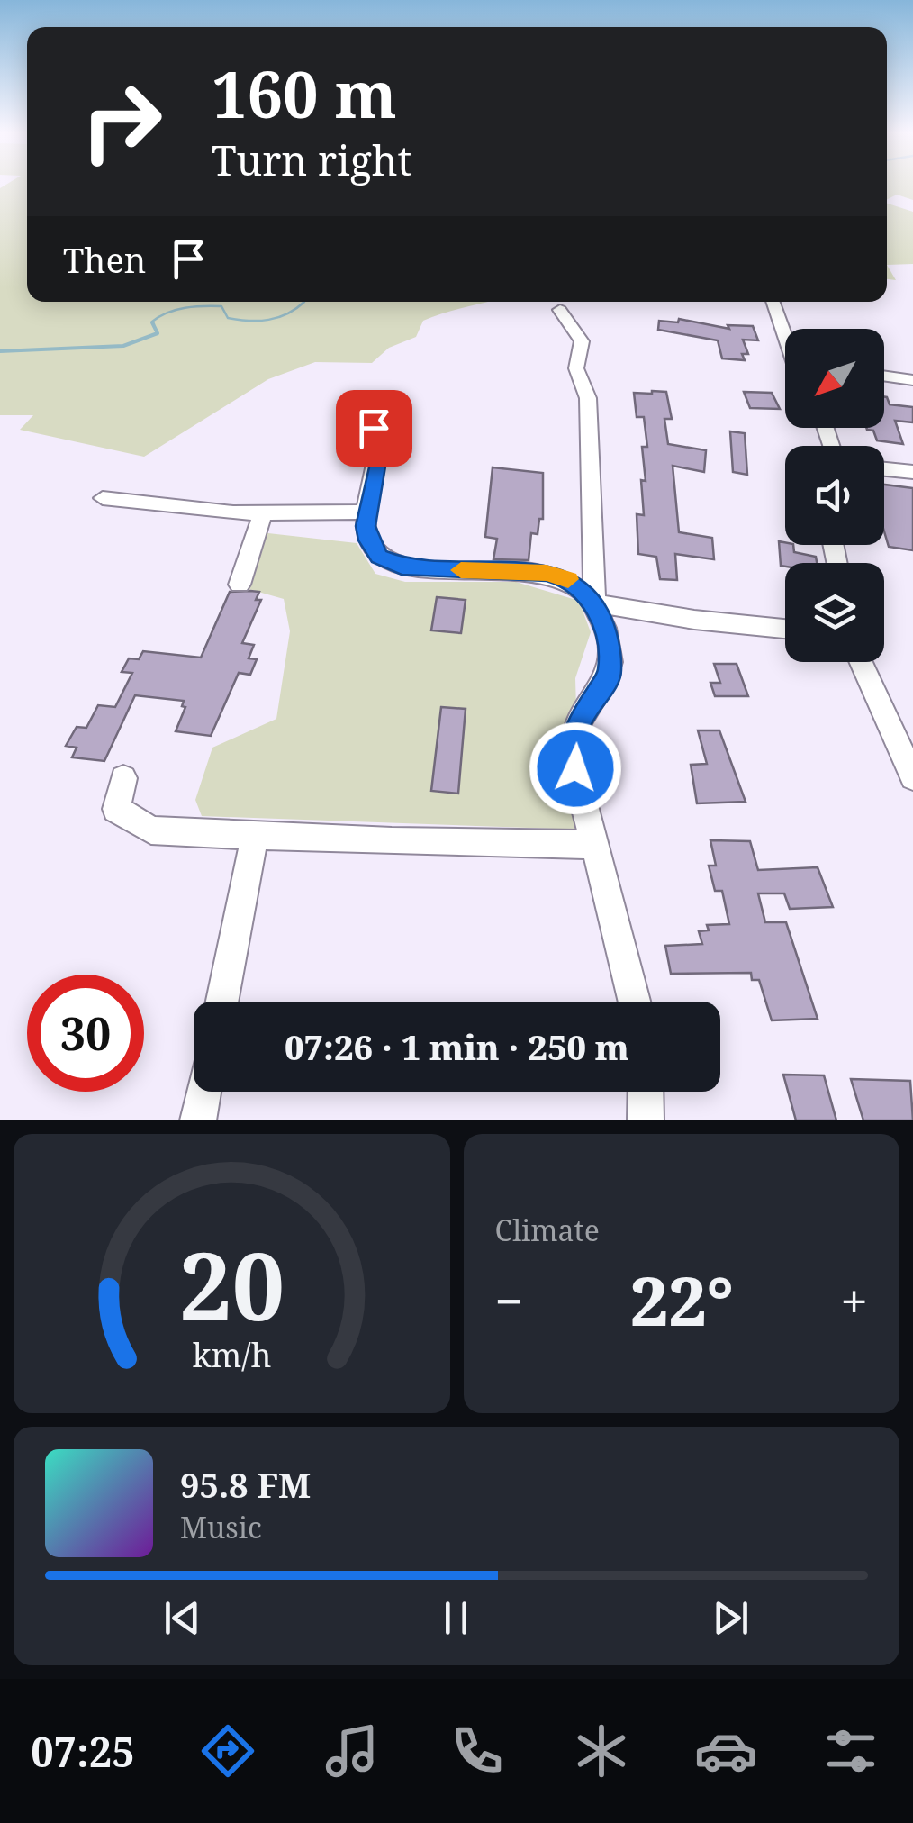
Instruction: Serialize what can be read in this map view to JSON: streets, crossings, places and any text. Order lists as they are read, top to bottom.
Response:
{
  "north": "bottom left",
  "page": {
    "turn": ["160 m", "Turn right"],
    "then": "Then",
    "limit": "30",
    "trip": "07:26 · 1 min · 250 m",
    "tile": "Climate",
    "heat": ["−", "22°", "+"],
    "song": ["95.8 FM", "Music"],
    "tabs": "07:25",
    "gauge": ["20", "km/h"]
  }
}
